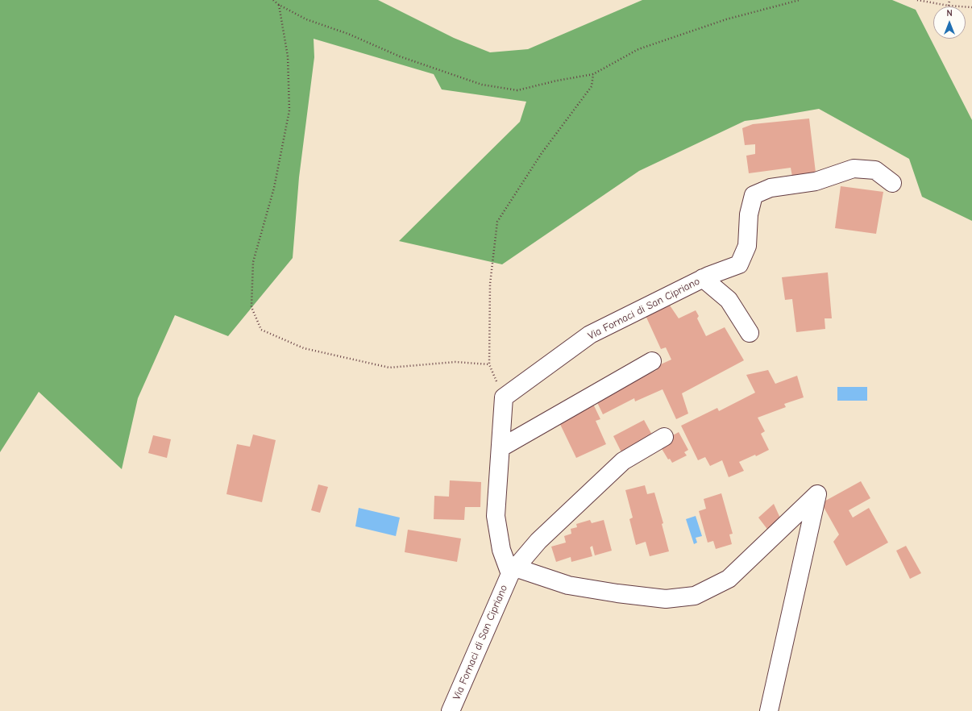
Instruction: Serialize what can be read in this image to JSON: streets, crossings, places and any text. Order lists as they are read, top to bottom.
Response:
{
  "streets": {
    "street": ["Via Fornaci di San Cipriano"]
  },
  "north": "top"
}
